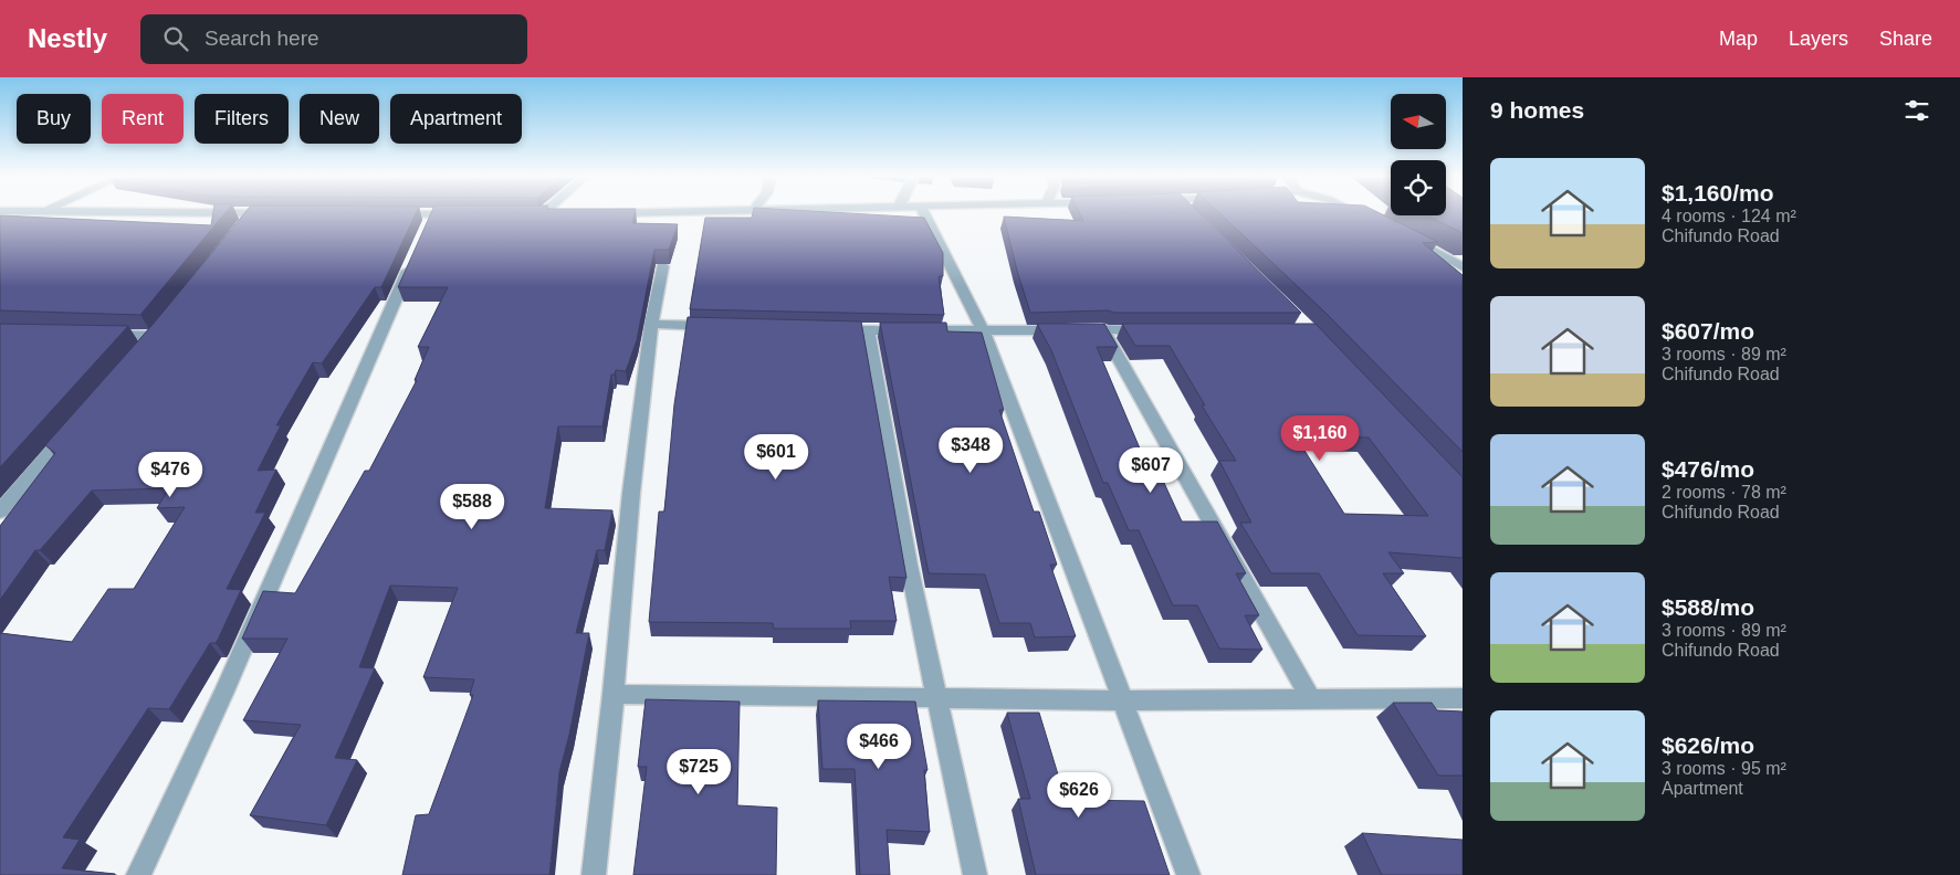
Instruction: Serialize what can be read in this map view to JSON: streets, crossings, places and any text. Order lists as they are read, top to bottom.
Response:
{
  "north": "left",
  "page": {
    "header": "Nestly",
    "search": "Search here",
    "nav": ["Map", "Layers", "Share"],
    "heading": "9 homes",
    "chip": [
      "Buy",
      "Rent",
      "Filters",
      "New",
      "Apartment"
    ],
    "list": [
      {
        "name": "$1,160/mo",
        "note": "4 rooms · 124 m² · Chifundo Road"
      },
      {
        "name": "$607/mo",
        "note": "3 rooms · 89 m² · Chifundo Road"
      },
      {
        "name": "$476/mo",
        "note": "2 rooms · 78 m² · Chifundo Road"
      },
      {
        "name": "$588/mo",
        "note": "3 rooms · 89 m² · Chifundo Road"
      },
      {
        "name": "$626/mo",
        "note": "3 rooms · 95 m² · Apartment"
      }
    ],
    "price": [
      "$1,160",
      "$348",
      "$601",
      "$607",
      "$476",
      "$588",
      "$466",
      "$725",
      "$626"
    ]
  }
}
